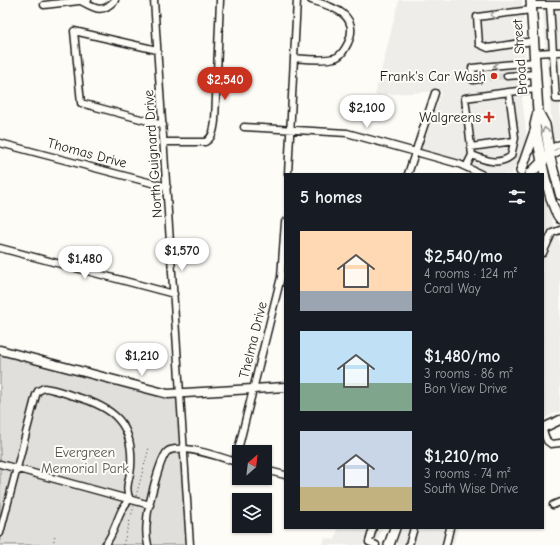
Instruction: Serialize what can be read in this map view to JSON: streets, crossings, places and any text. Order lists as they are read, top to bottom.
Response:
{
  "streets": {
    "highway": ["Broad Street"],
    "street": ["Thomas Drive", "North Guignard Drive", "Thelma Drive"]
  },
  "crossings": [
    ["Thomas Drive", "North Guignard Drive"]
  ],
  "parks": ["Evergreen Memorial Park"],
  "places": {
    "other": ["Frank's Car Wash"],
    "health": ["Walgreens"]
  },
  "north": "top right",
  "page": {
    "price": [
      "$2,540",
      "$2,100",
      "$1,570",
      "$1,480",
      "$1,210"
    ],
    "heading": "5 homes",
    "list": [
      {
        "name": "$2,540/mo",
        "note": "4 rooms · 124 m² · Coral Way"
      },
      {
        "name": "$1,480/mo",
        "note": "3 rooms · 86 m² · Bon View Drive"
      },
      {
        "name": "$1,210/mo",
        "note": "3 rooms · 74 m² · South Wise Drive"
      }
    ]
  }
}
